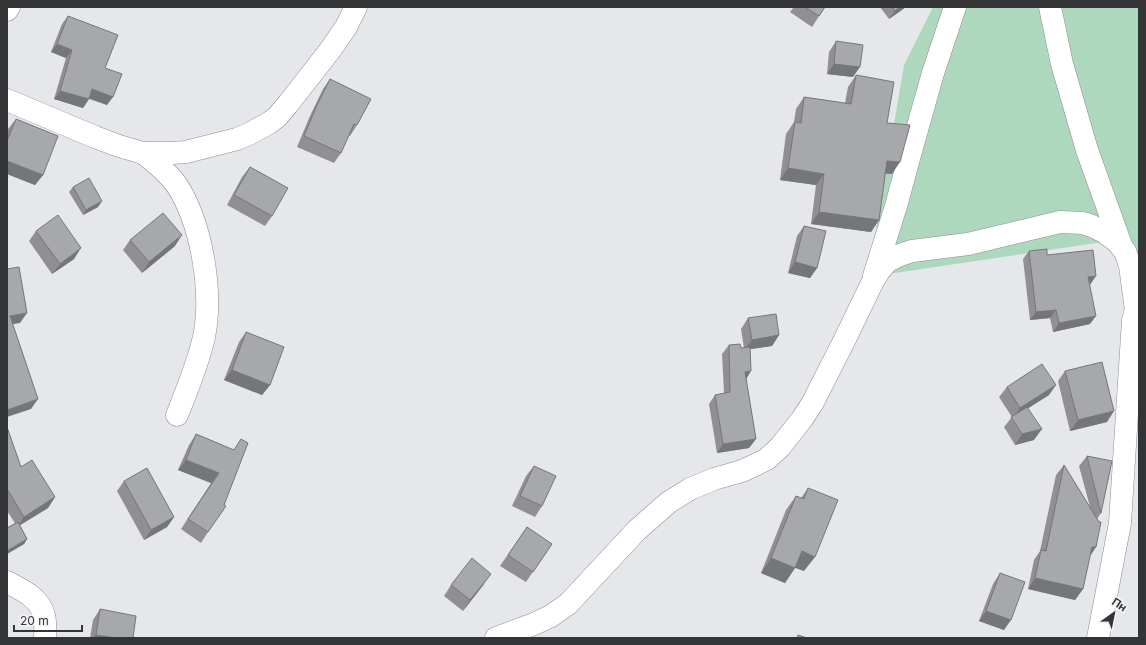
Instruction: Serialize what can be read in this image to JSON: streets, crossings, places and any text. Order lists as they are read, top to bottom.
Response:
{
  "scale_bar": "20 m",
  "north": "top right"
}
